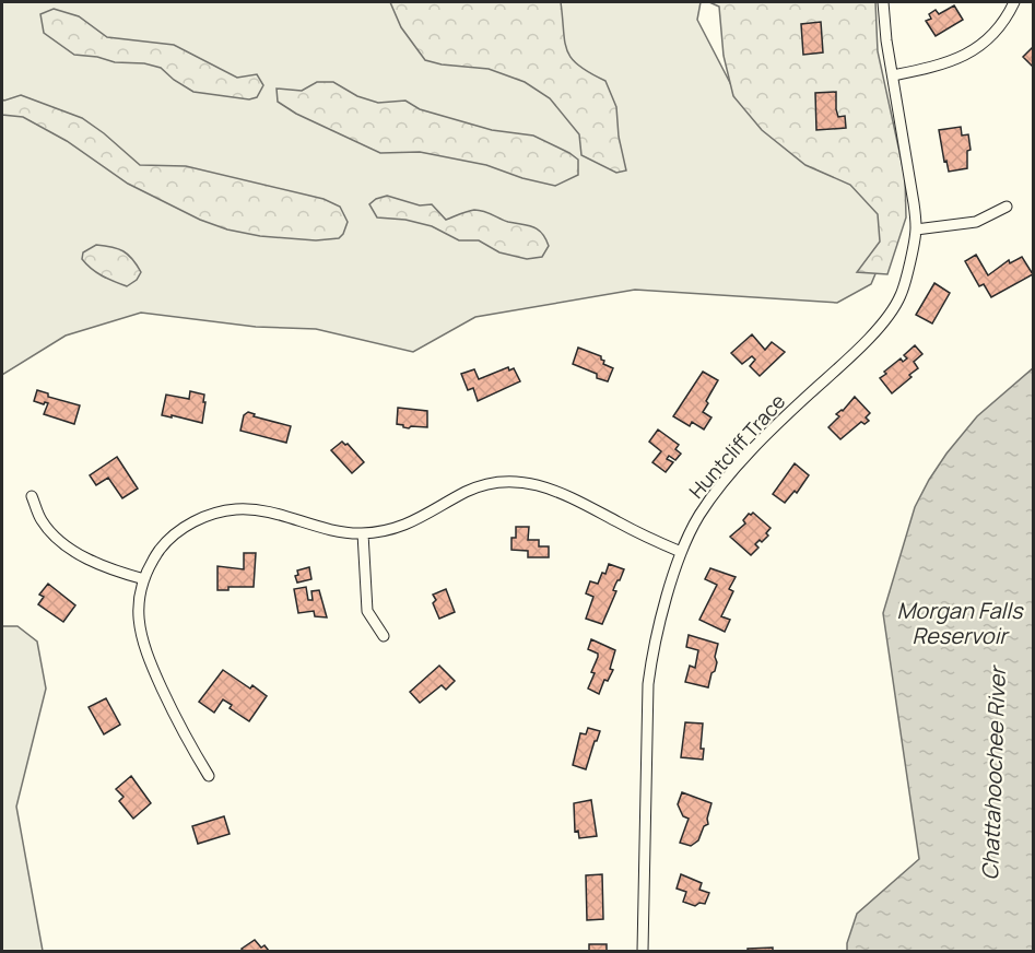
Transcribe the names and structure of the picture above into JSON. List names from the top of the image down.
{
  "streets": {
    "street": ["Huntcliff Trace"]
  },
  "water": ["Morgan Falls Reservoir", "Chattahoochee River"]
}
